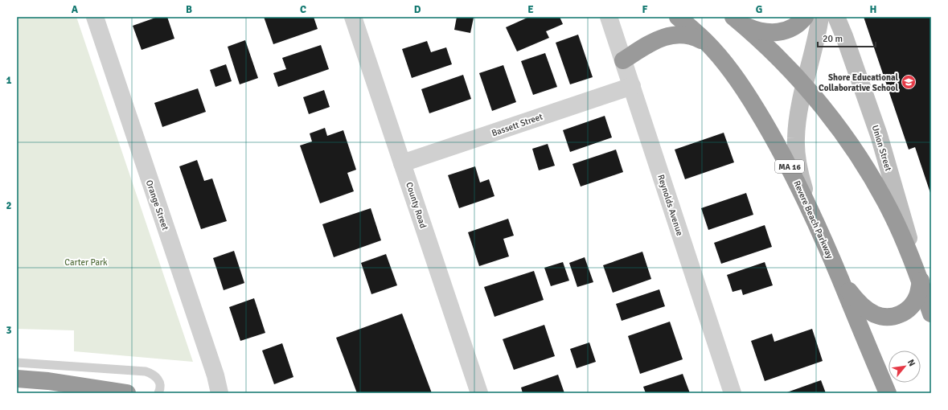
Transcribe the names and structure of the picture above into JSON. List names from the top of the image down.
{
  "streets": {
    "highway": ["MA 16", "Revere Beach Parkway"],
    "street": [
      "Bassett Street",
      "Union Street",
      "Orange Street",
      "County Road",
      "Reynolds Avenue"
    ]
  },
  "crossings": [
    ["Bassett Street", "County Road"],
    ["Bassett Street", "Reynolds Avenue"]
  ],
  "parks": ["Carter Park"],
  "places": {
    "school or university": ["Shore Educational Collaborative School"]
  },
  "scale_bar": "20 m",
  "north": "top right",
  "grid": {
    "columns": [
      "A",
      "B",
      "C",
      "D",
      "E",
      "F",
      "G",
      "H"
    ],
    "rows": ["1", "2", "3"]
  }
}
